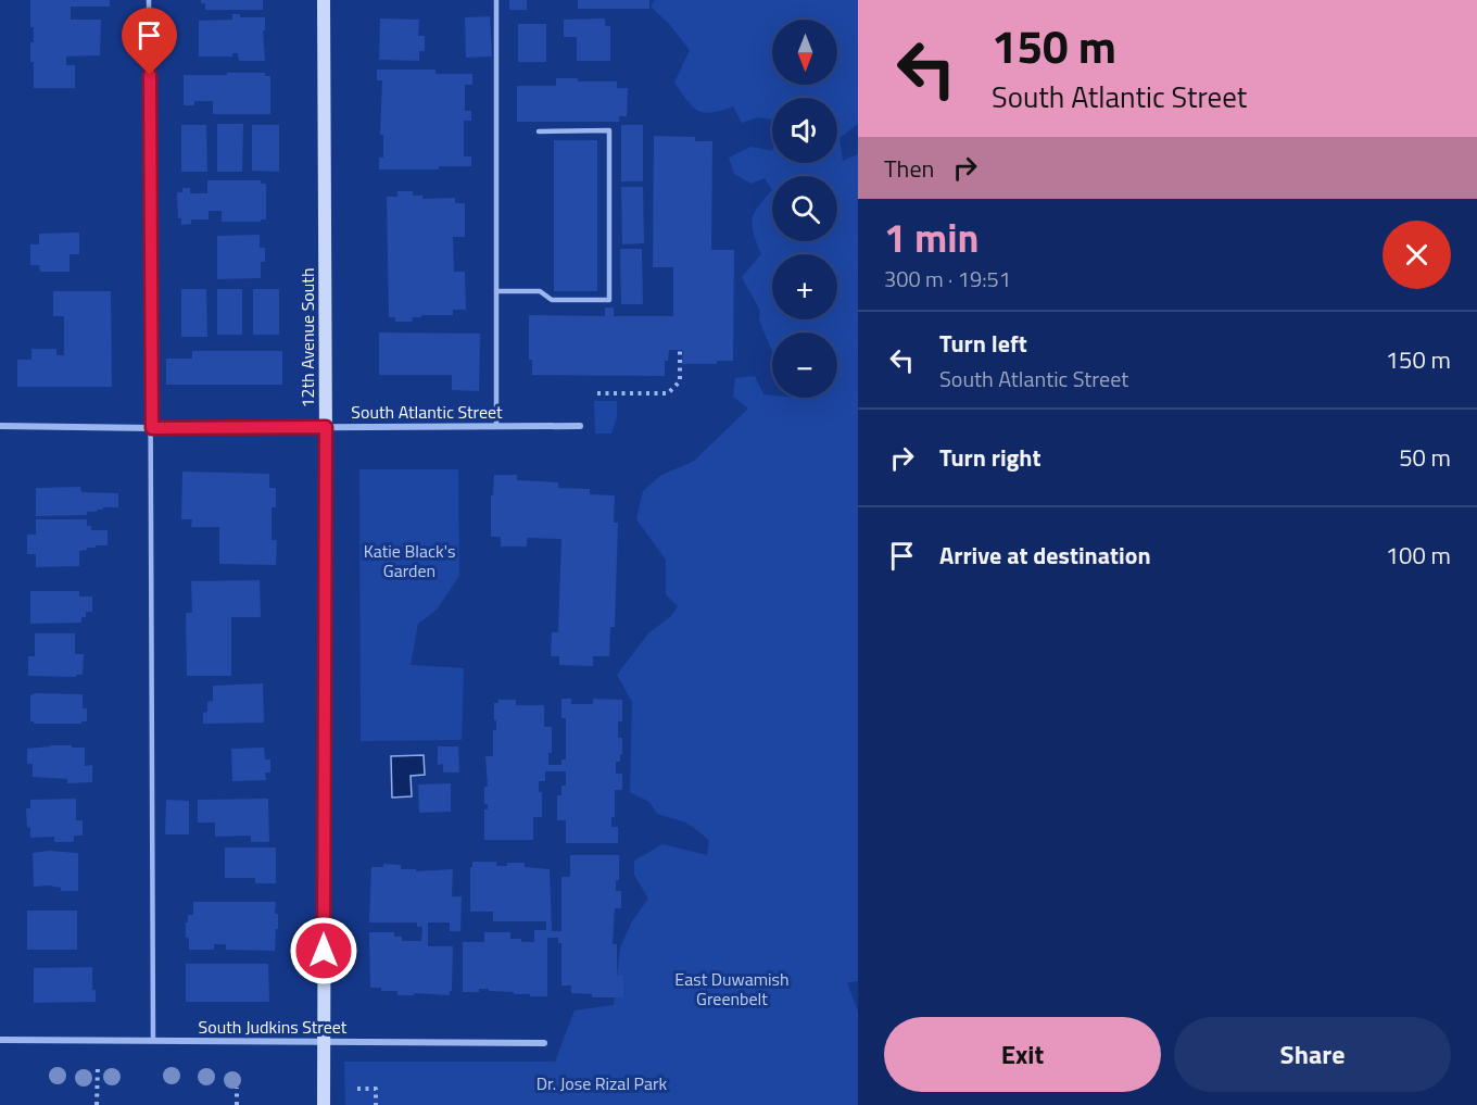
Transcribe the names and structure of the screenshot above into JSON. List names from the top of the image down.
{
  "streets": {
    "street": ["12th Avenue South", "South Atlantic Street", "South Judkins Street"]
  },
  "crossings": [
    ["12th Avenue South", "South Atlantic Street"],
    ["12th Avenue South", "South Judkins Street"]
  ],
  "parks": ["Katie Black's Garden", "East Duwamish Greenbelt", "Dr. Jose Rizal Park"],
  "north": "bottom",
  "page": {
    "turn": ["150 m", "South Atlantic Street"],
    "map_buttons": ["+", "−"],
    "then": "Then",
    "heading": ["1 min", "300 m · 19:51"],
    "list": [
      {
        "name": "Turn left",
        "note": "South Atlantic Street",
        "value": "150 m"
      },
      {
        "name": "Turn right",
        "value": "50 m"
      },
      {
        "name": "Arrive at destination",
        "value": "100 m"
      }
    ],
    "buttons": ["Exit", "Share"]
  }
}
